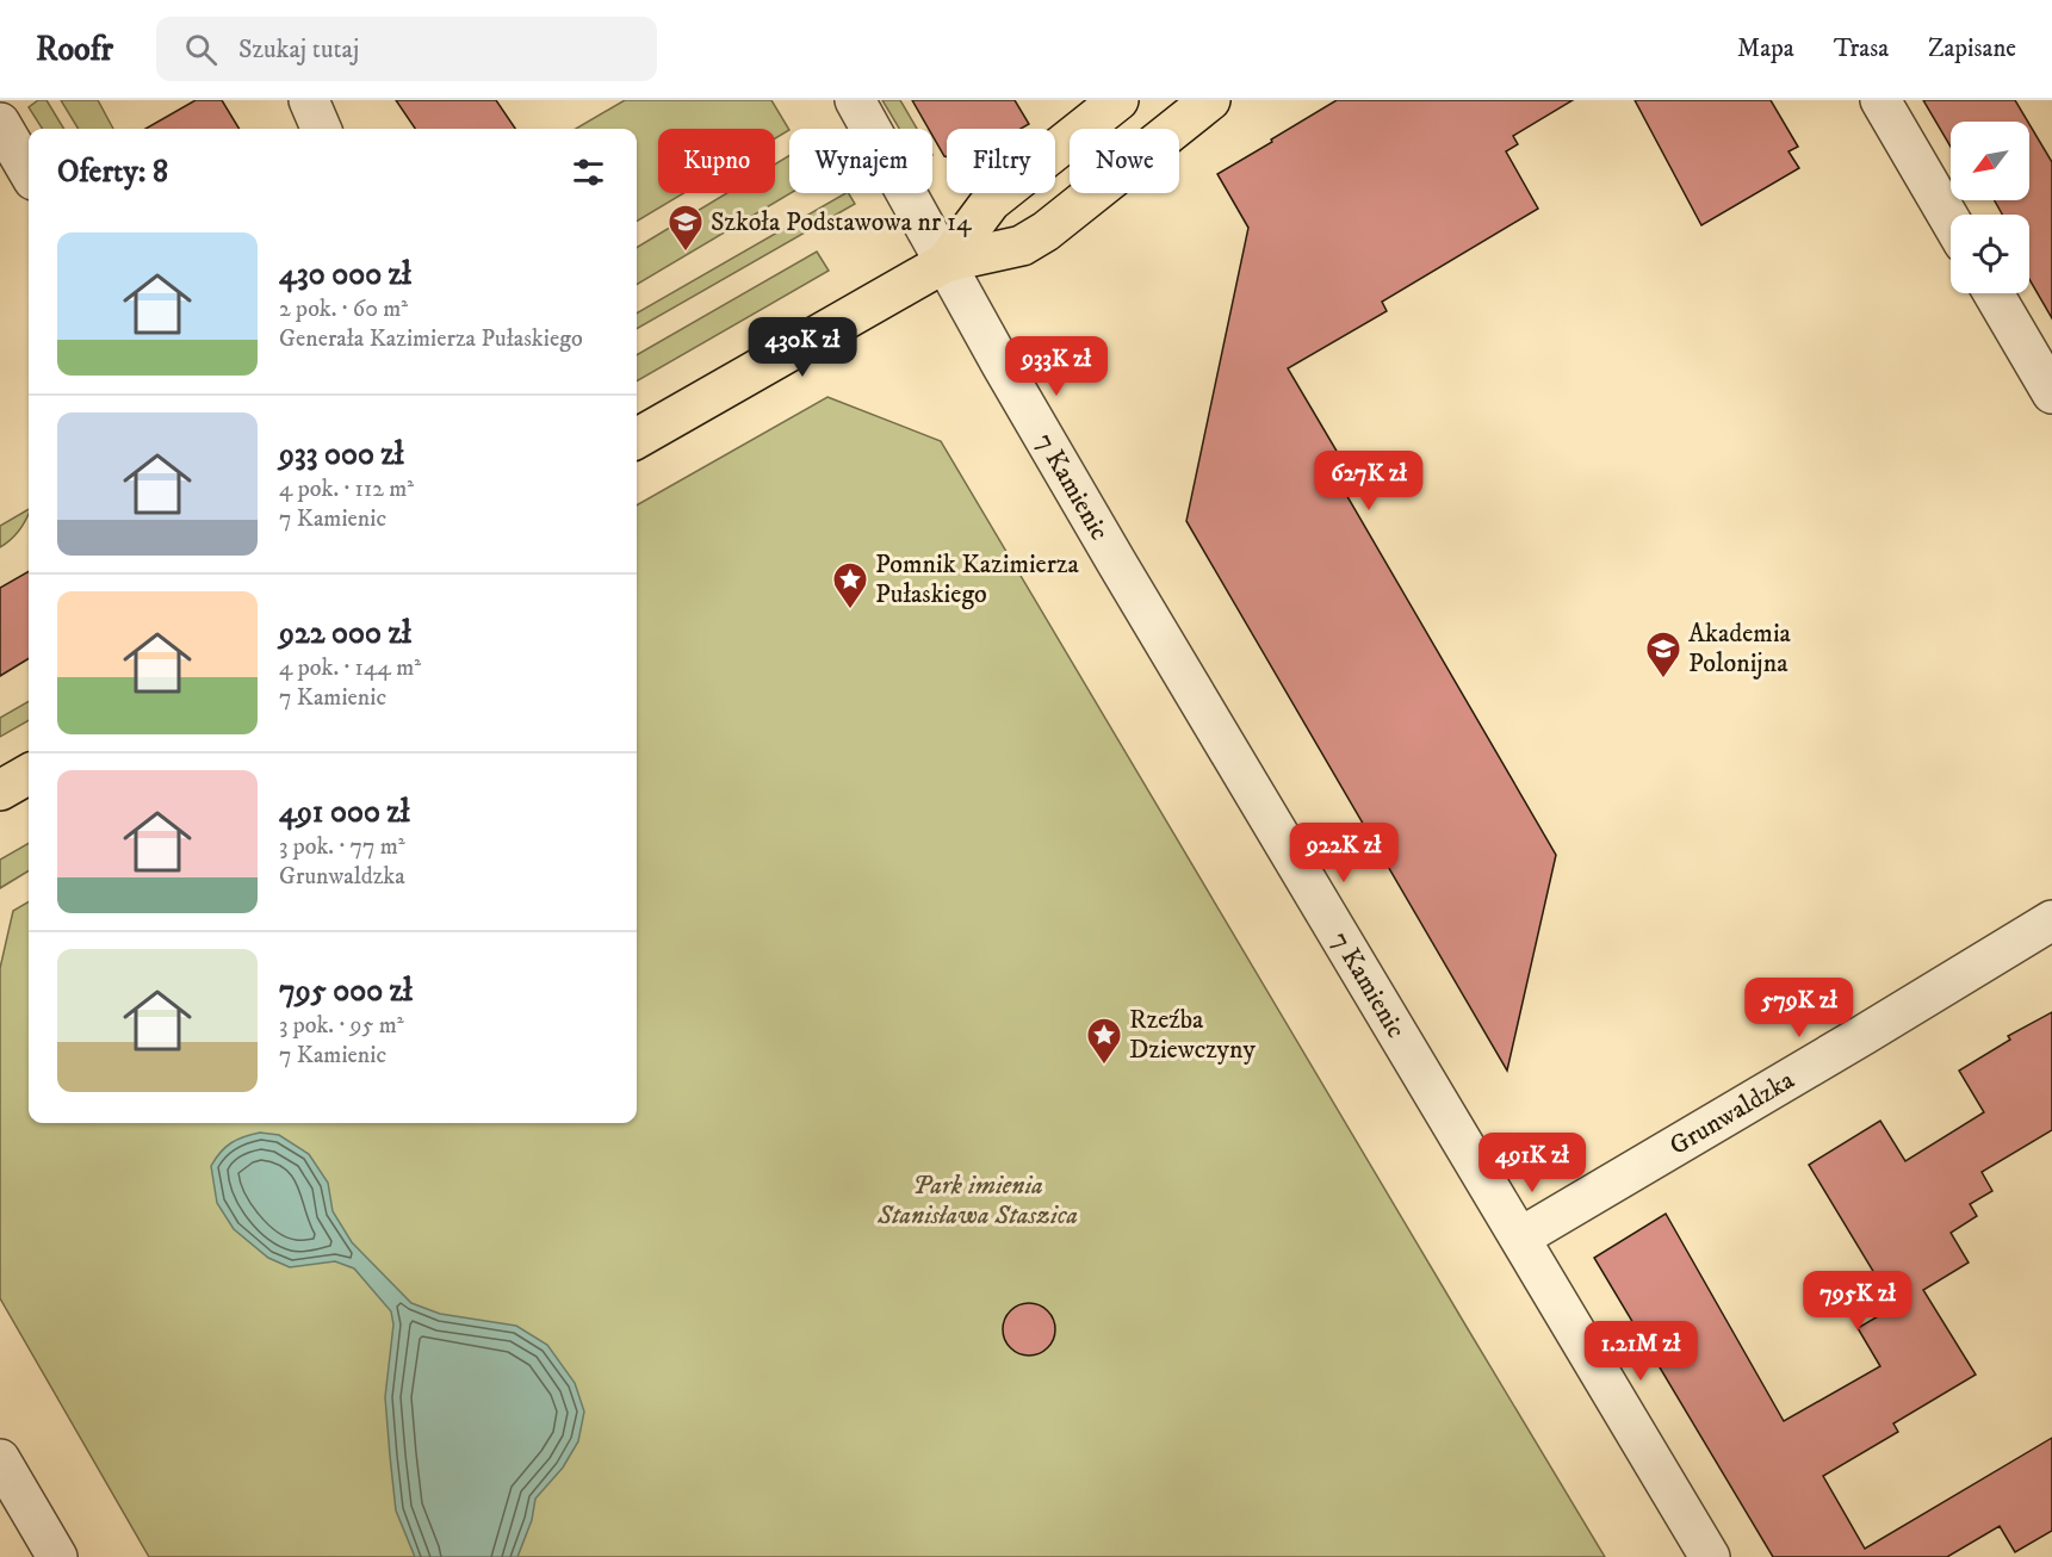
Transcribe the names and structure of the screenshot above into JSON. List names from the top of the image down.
{
  "streets": {
    "street": ["7 Kamienic", "Grunwaldzka"]
  },
  "crossings": [
    ["7 Kamienic", "Grunwaldzka"]
  ],
  "parks": ["Park imienia Stanisława Staszica"],
  "places": {
    "school or university": ["Szkoła Podstawowa nr 14", "Akademia Polonijna"],
    "place": ["Pomnik Kazimierza Pułaskiego", "Rzeźba Dziewczyny"]
  },
  "north": "bottom left",
  "page": {
    "header": "Roofr",
    "search": "Szukaj tutaj",
    "nav": ["Mapa", "Trasa", "Zapisane"],
    "chip": [
      "Kupno",
      "Wynajem",
      "Filtry",
      "Nowe"
    ],
    "heading": "Oferty: 8",
    "list": [
      {
        "name": "430 000 zł",
        "note": "2 pok. · 60 m² · Generała Kazimierza Pułaskiego"
      },
      {
        "name": "933 000 zł",
        "note": "4 pok. · 112 m² · 7 Kamienic"
      },
      {
        "name": "922 000 zł",
        "note": "4 pok. · 144 m² · 7 Kamienic"
      },
      {
        "name": "491 000 zł",
        "note": "3 pok. · 77 m² · Grunwaldzka"
      },
      {
        "name": "795 000 zł",
        "note": "3 pok. · 95 m² · 7 Kamienic"
      }
    ],
    "price": [
      "430K zł",
      "933K zł",
      "627K zł",
      "922K zł",
      "579K zł",
      "491K zł",
      "795K zł",
      "1.21M zł"
    ]
  }
}
